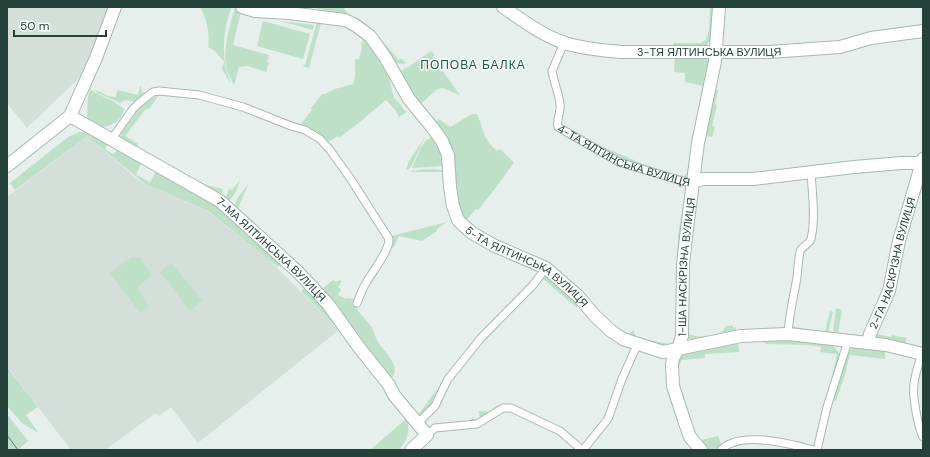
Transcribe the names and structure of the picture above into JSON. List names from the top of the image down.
{
  "streets": {
    "street": [
      "3-ТЯ ЯЛТИНСЬКА ВУЛИЦЯ",
      "4-ТА ЯЛТИНСЬКА ВУЛИЦЯ",
      "7-МА ЯЛТИНСЬКА ВУЛИЦЯ",
      "2-ГА НАСКРІЗНА ВУЛИЦЯ",
      "5-ТА ЯЛТИНСЬКА ВУЛИЦЯ",
      "1-ША НАСКРІЗНА ВУЛИЦЯ"
    ]
  },
  "crossings": [
    ["3-ТЯ ЯЛТИНСЬКА ВУЛИЦЯ", "4-ТА ЯЛТИНСЬКА ВУЛИЦЯ"],
    ["3-ТЯ ЯЛТИНСЬКА ВУЛИЦЯ", "1-ША НАСКРІЗНА ВУЛИЦЯ"],
    ["4-ТА ЯЛТИНСЬКА ВУЛИЦЯ", "2-ГА НАСКРІЗНА ВУЛИЦЯ"],
    ["4-ТА ЯЛТИНСЬКА ВУЛИЦЯ", "1-ША НАСКРІЗНА ВУЛИЦЯ"],
    ["2-ГА НАСКРІЗНА ВУЛИЦЯ", "5-ТА ЯЛТИНСЬКА ВУЛИЦЯ"],
    ["5-ТА ЯЛТИНСЬКА ВУЛИЦЯ", "1-ША НАСКРІЗНА ВУЛИЦЯ"]
  ],
  "districts": ["ПОПОВА БАЛКА"],
  "scale_bar": "50 m"
}
